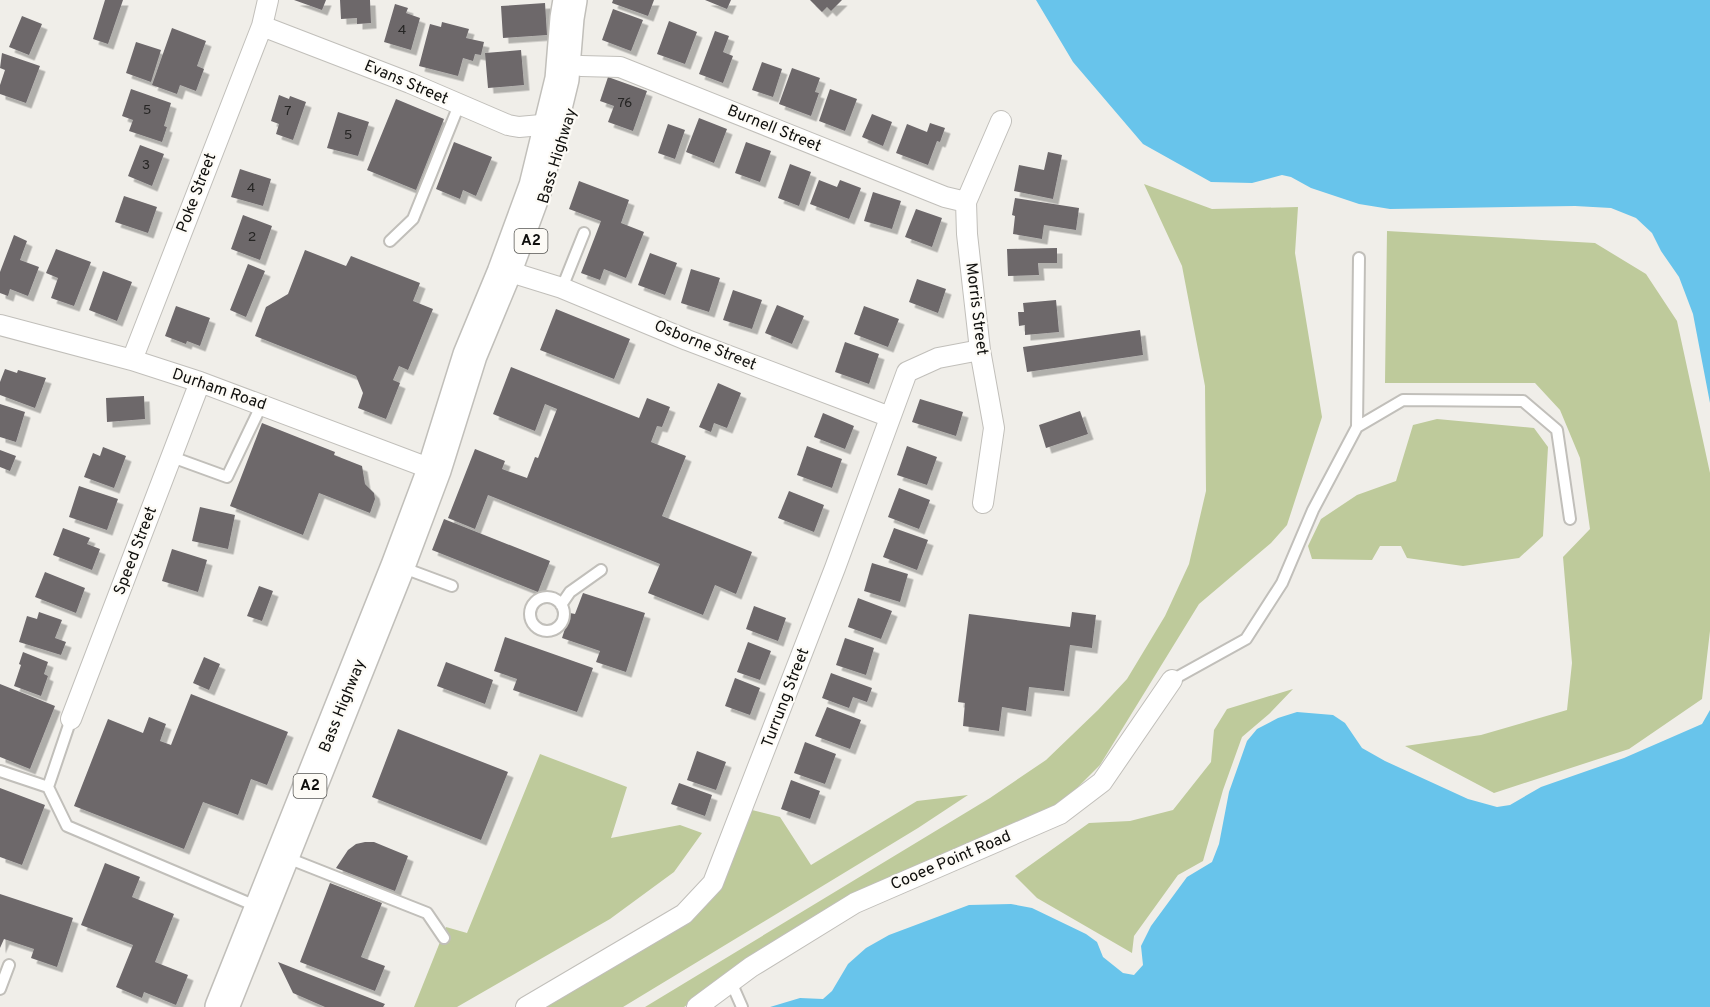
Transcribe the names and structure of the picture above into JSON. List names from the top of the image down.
{
  "streets": {
    "highway": ["Bass Highway", "A2"],
    "street": [
      "Evans Street",
      "Burnell Street",
      "Poke Street",
      "Morris Street",
      "Osborne Street",
      "Durham Road",
      "Speed Street",
      "Turrung Street",
      "Cooee Point Road"
    ]
  },
  "crossings": [
    ["Evans Street", "Bass Highway"],
    ["Evans Street", "Poke Street"],
    ["Burnell Street", "Bass Highway"],
    ["Burnell Street", "Morris Street"],
    ["Bass Highway", "Osborne Street"],
    ["Bass Highway", "Durham Road"],
    ["Poke Street", "Durham Road"],
    ["Morris Street", "Turrung Street"],
    ["Osborne Street", "Turrung Street"],
    ["Durham Road", "Speed Street"]
  ],
  "house_numbers": [
    "4",
    "76",
    "5",
    "7",
    "5",
    "3",
    "4",
    "2"
  ]
}
